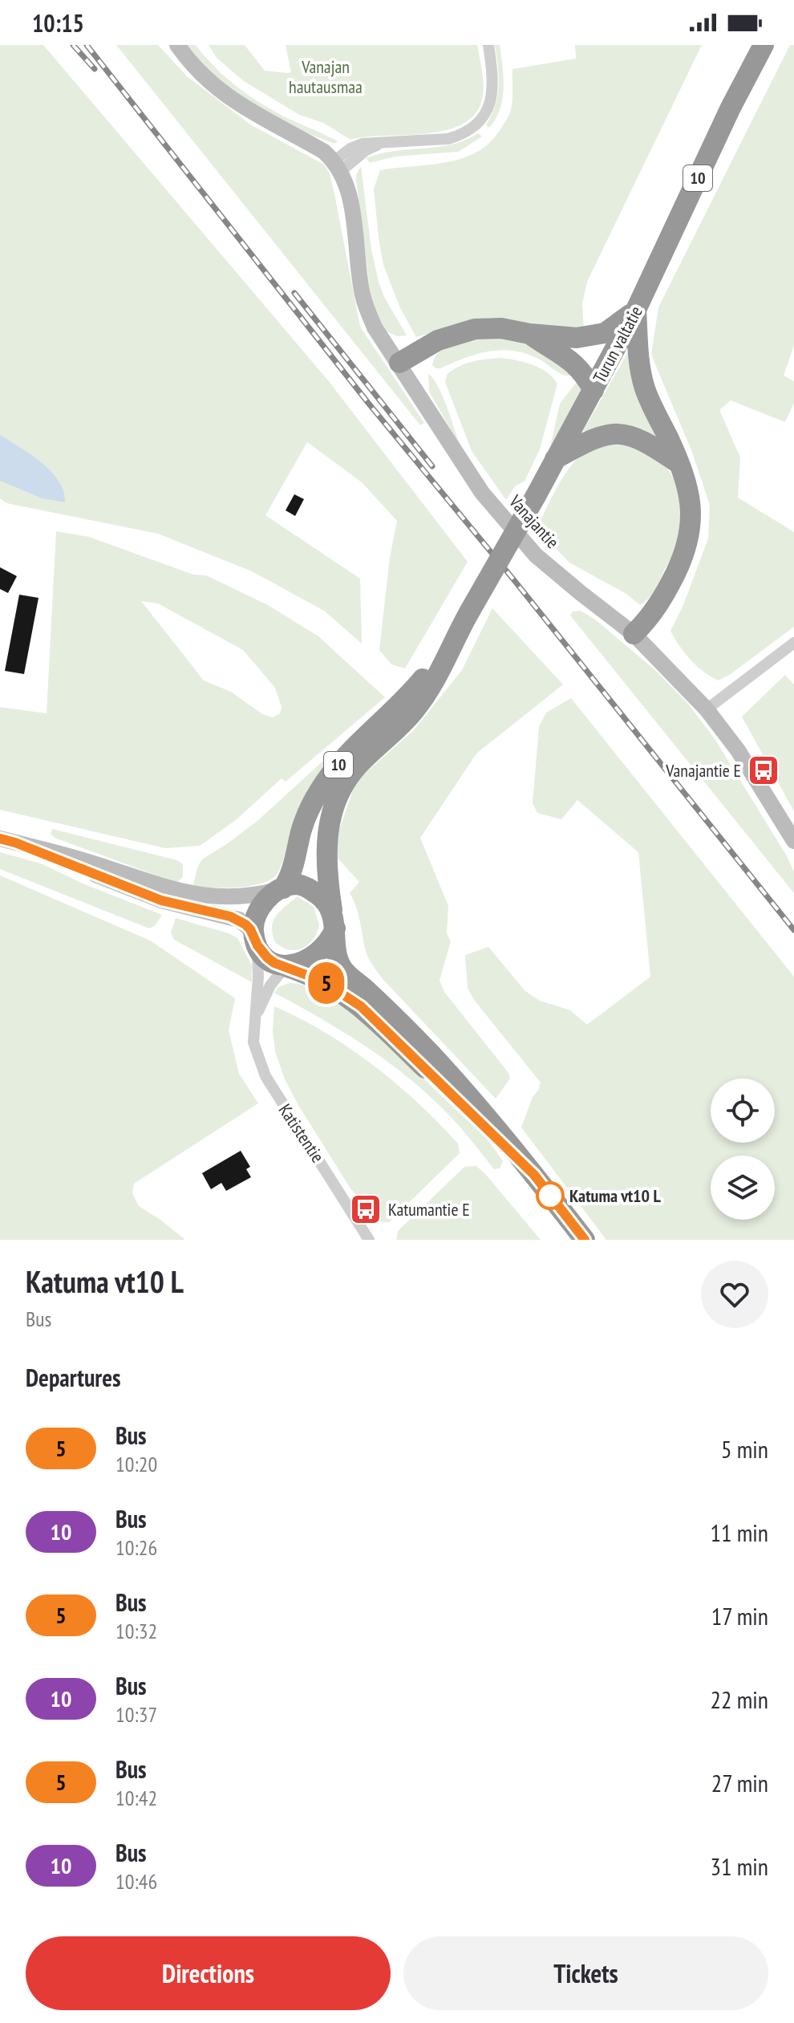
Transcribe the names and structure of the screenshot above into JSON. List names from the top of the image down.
{
  "streets": {
    "highway": ["10", "Turun valtatie"],
    "street": ["Vanajantie", "Katistentie"]
  },
  "crossings": [
    ["10", "Turun valtatie"],
    ["10", "Katistentie"],
    ["Turun valtatie", "Katistentie"]
  ],
  "parks": ["Vanajan hautausmaa"],
  "places": {
    "bus stop": ["Vanajantie E", "Katumantie E"],
    "other": ["Katuma vt10 L"]
  },
  "lines": ["bus line 5"],
  "page": {
    "status": "10:15",
    "on_map": "5",
    "heading": [
      ["Katuma vt10 L", "Bus"],
      "Departures"
    ],
    "list": [
      {
        "mark": "5",
        "name": "Bus",
        "note": "10:20",
        "value": "5 min"
      },
      {
        "mark": "10",
        "name": "Bus",
        "note": "10:26",
        "value": "11 min"
      },
      {
        "mark": "5",
        "name": "Bus",
        "note": "10:32",
        "value": "17 min"
      },
      {
        "mark": "10",
        "name": "Bus",
        "note": "10:37",
        "value": "22 min"
      },
      {
        "mark": "5",
        "name": "Bus",
        "note": "10:42",
        "value": "27 min"
      },
      {
        "mark": "10",
        "name": "Bus",
        "note": "10:46",
        "value": "31 min"
      }
    ],
    "buttons": ["Directions", "Tickets"]
  }
}
